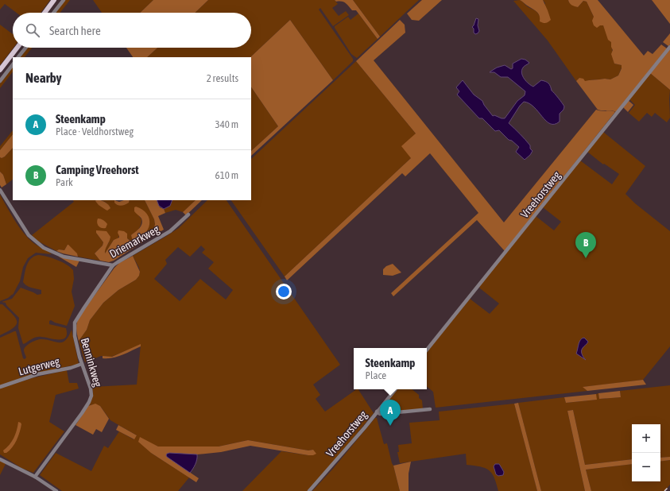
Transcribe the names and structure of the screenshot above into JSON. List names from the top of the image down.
{
  "streets": {
    "street": [
      "Vreehorstweg",
      "Driemarkweg",
      "Benninkweg",
      "Lutgerweg"
    ]
  },
  "crossings": [
    ["Driemarkweg", "Benninkweg"],
    ["Benninkweg", "Lutgerweg"]
  ],
  "page": {
    "search": "Search here",
    "heading": ["Nearby", "2 results"],
    "list": [
      {
        "mark": "A",
        "name": "Steenkamp",
        "note": "Place · Veldhorstweg",
        "value": "340 m"
      },
      {
        "mark": "B",
        "name": "Camping Vreehorst",
        "note": "Park",
        "value": "610 m"
      }
    ],
    "pins": ["B", "A"],
    "popup": ["Steenkamp", "Place"],
    "map_buttons": ["+", "−"]
  }
}
